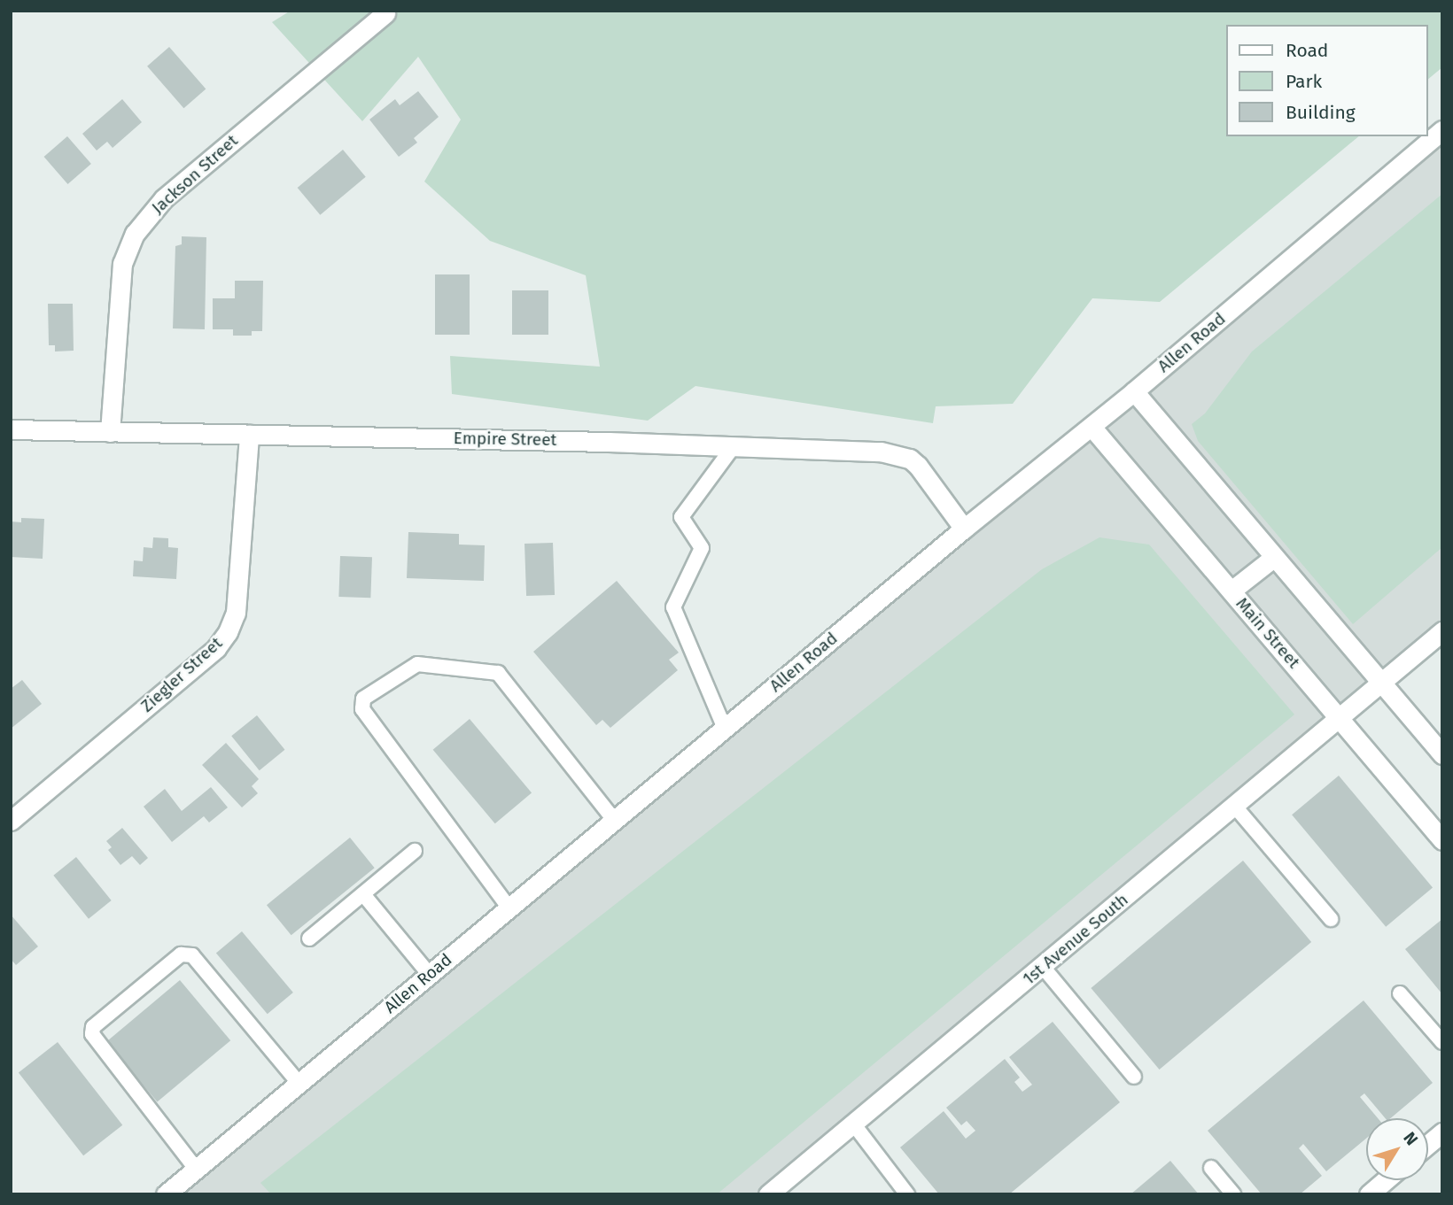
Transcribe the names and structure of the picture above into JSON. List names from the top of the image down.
{
  "streets": {
    "street": [
      "Jackson Street",
      "Allen Road",
      "Empire Street",
      "Main Street",
      "Ziegler Street",
      "1st Avenue South"
    ]
  },
  "crossings": [
    ["Jackson Street", "Empire Street"],
    ["Allen Road", "Empire Street"],
    ["Allen Road", "Main Street"],
    ["Empire Street", "Ziegler Street"],
    ["Main Street", "1st Avenue South"]
  ],
  "legend": ["Road", "Park", "Building"],
  "north": "top right"
}
